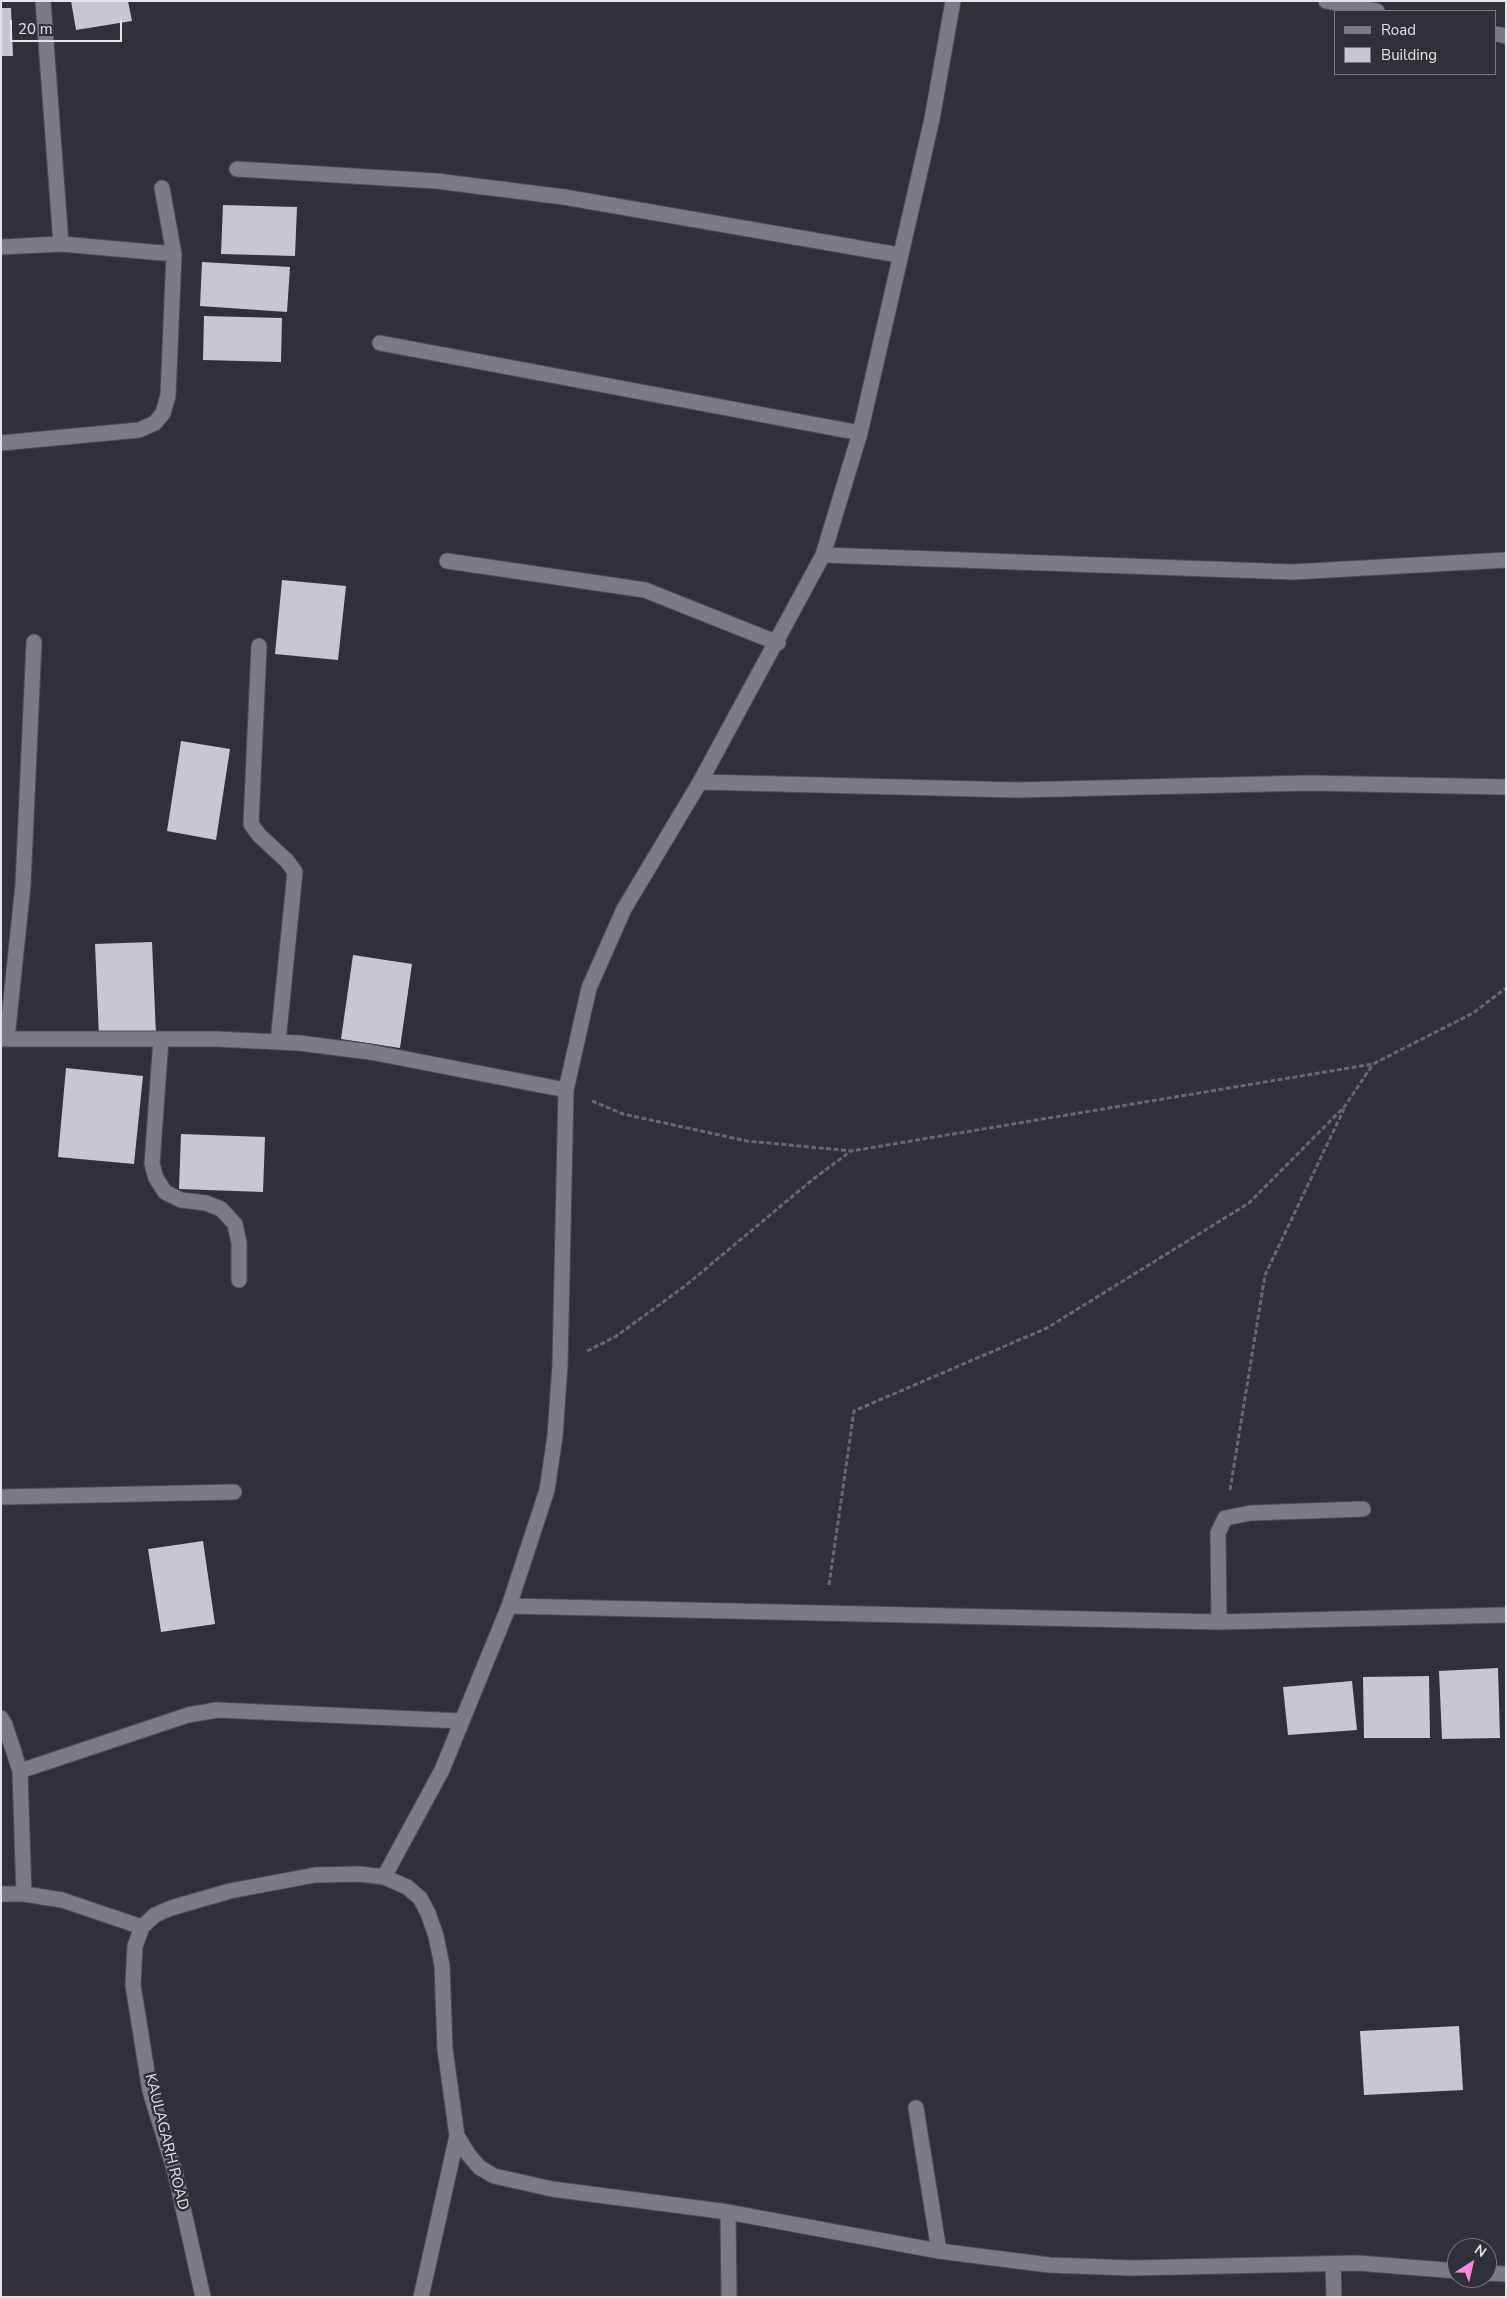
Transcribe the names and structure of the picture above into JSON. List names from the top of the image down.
{
  "streets": {
    "street": ["KAULAGARH ROAD"]
  },
  "legend": ["Road", "Building"],
  "scale_bar": "20 m",
  "north": "top right"
}
